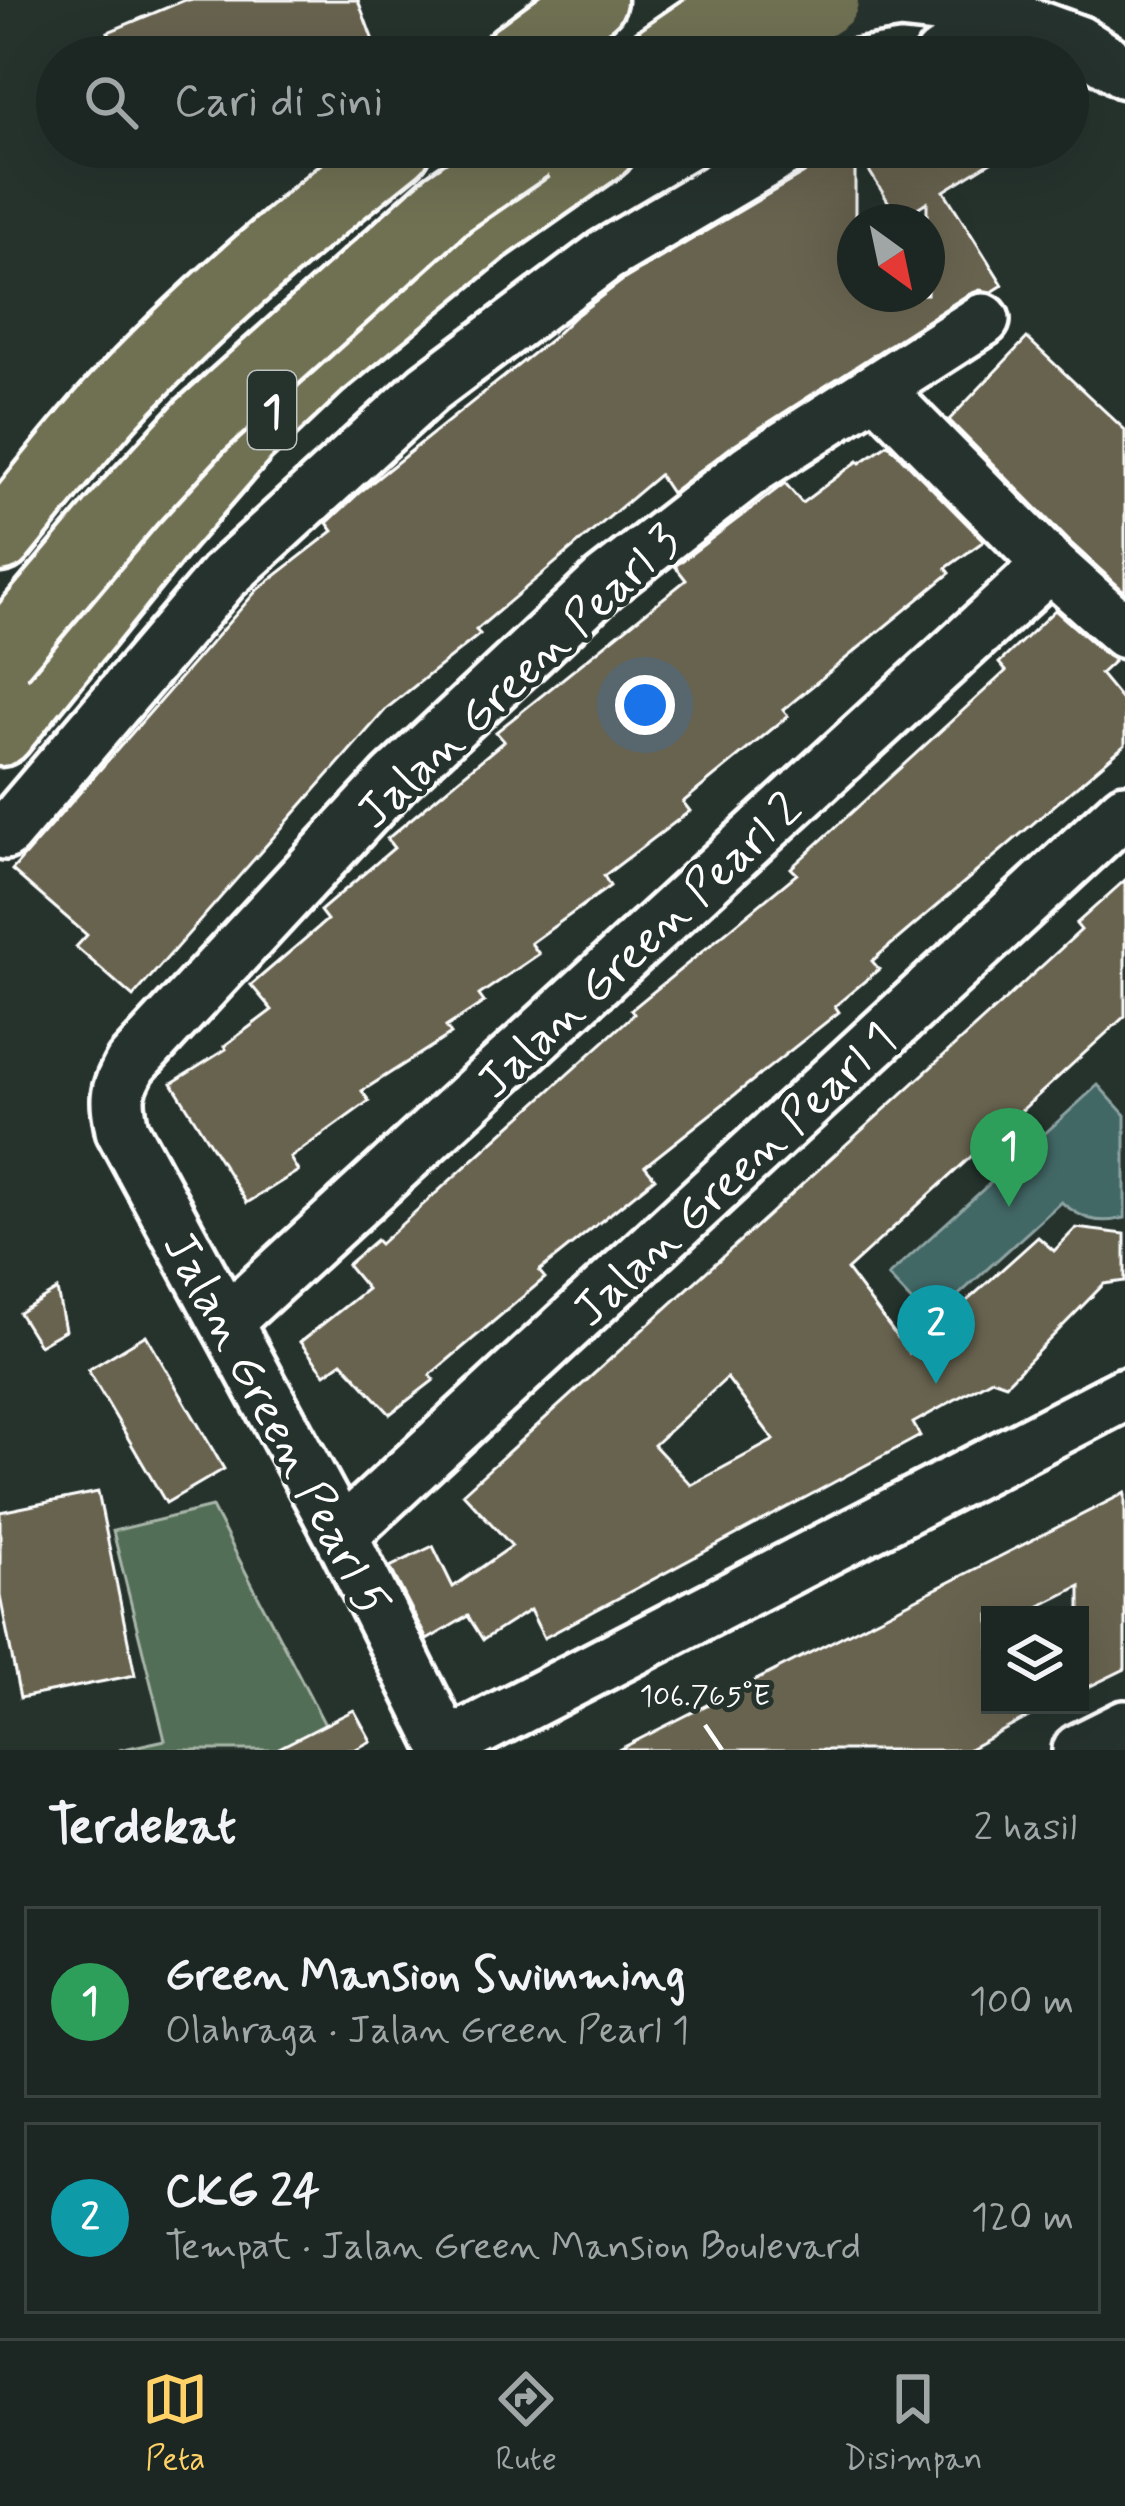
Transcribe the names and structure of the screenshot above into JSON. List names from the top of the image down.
{
  "streets": {
    "highway": ["1"],
    "street": [
      "Jalan Green Pearl 3",
      "Jalan Green Pearl 2",
      "Jalan Green Pearl 1",
      "Jalan Green Pearl 5"
    ]
  },
  "crossings": [
    ["Jalan Green Pearl 3", "Jalan Green Pearl 5"],
    ["Jalan Green Pearl 2", "Jalan Green Pearl 5"],
    ["Jalan Green Pearl 1", "Jalan Green Pearl 5"]
  ],
  "north": "bottom right",
  "page": {
    "search": "Cari di sini",
    "pins": ["1", "2"],
    "heading": ["Terdekat", "2 hasil"],
    "list": [
      {
        "mark": "1",
        "name": "Green Mansion Swimming",
        "note": "Olahraga · Jalan Green Pearl 1",
        "value": "100 m"
      },
      {
        "mark": "2",
        "name": "CKG 24",
        "note": "Tempat · Jalan Green Mansion Boulevard",
        "value": "120 m"
      }
    ],
    "nav": ["Peta", "Rute", "Disimpan"]
  },
  "coordinates": ["106.765°E"]
}
